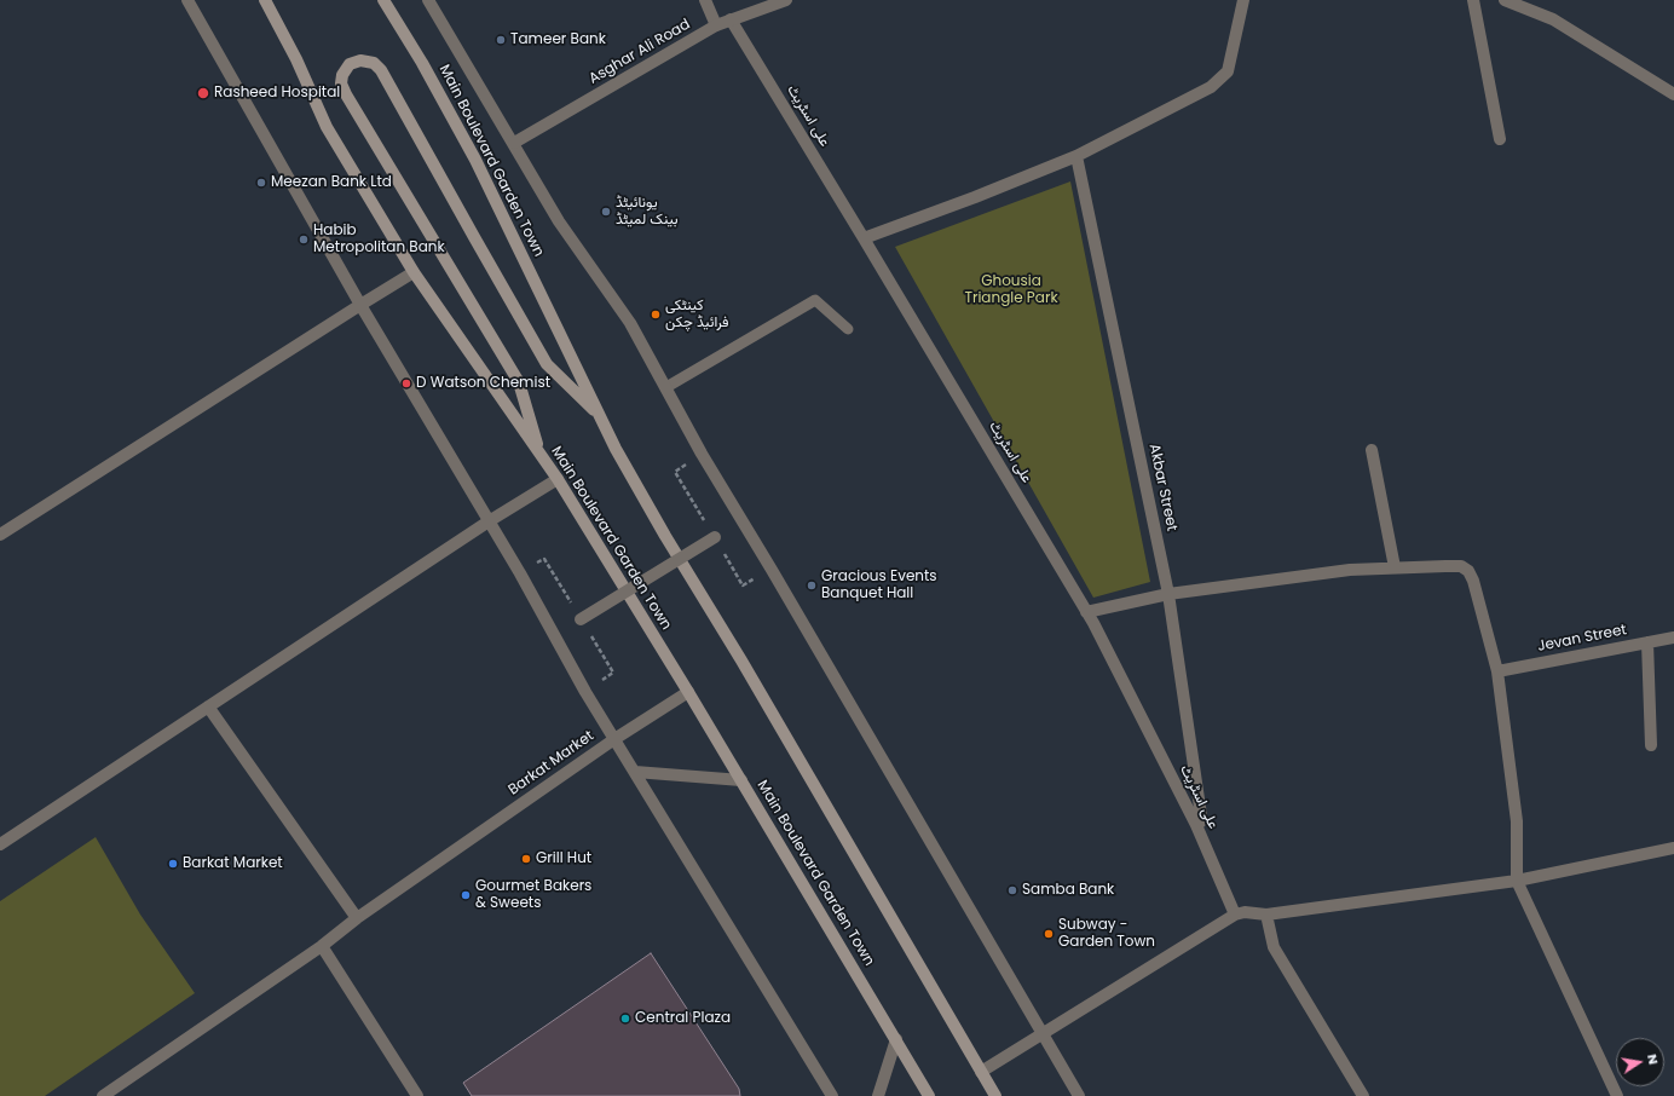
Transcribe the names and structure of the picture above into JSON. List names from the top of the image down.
{
  "streets": {
    "main road": ["Main Boulevard Garden Town"],
    "street": [
      "Asghar Ali Road",
      "علی اسٹریٹ",
      "Akbar Street",
      "Jevan Street",
      "Barkat Market"
    ]
  },
  "crossings": [
    ["Asghar Ali Road", "علی اسٹریٹ"],
    ["علی اسٹریٹ", "Akbar Street"],
    ["Main Boulevard Garden Town", "Barkat Market"]
  ],
  "parks": ["Ghousia Triangle Park"],
  "places": [
    "Tameer Bank",
    "Rasheed Hospital",
    "Meezan Bank Ltd",
    "یونائیٹڈ بینک لمیٹڈ",
    "Habib Metropolitan Bank",
    "کینٹکی فرائیڈ چکن",
    "D Watson Chemist",
    "Gracious Events Banquet Hall",
    "Grill Hut",
    "Barkat Market",
    "Samba Bank",
    "Gourmet Bakers & Sweets",
    "Subway - Garden Town",
    "Central Plaza"
  ],
  "north": "right"
}
